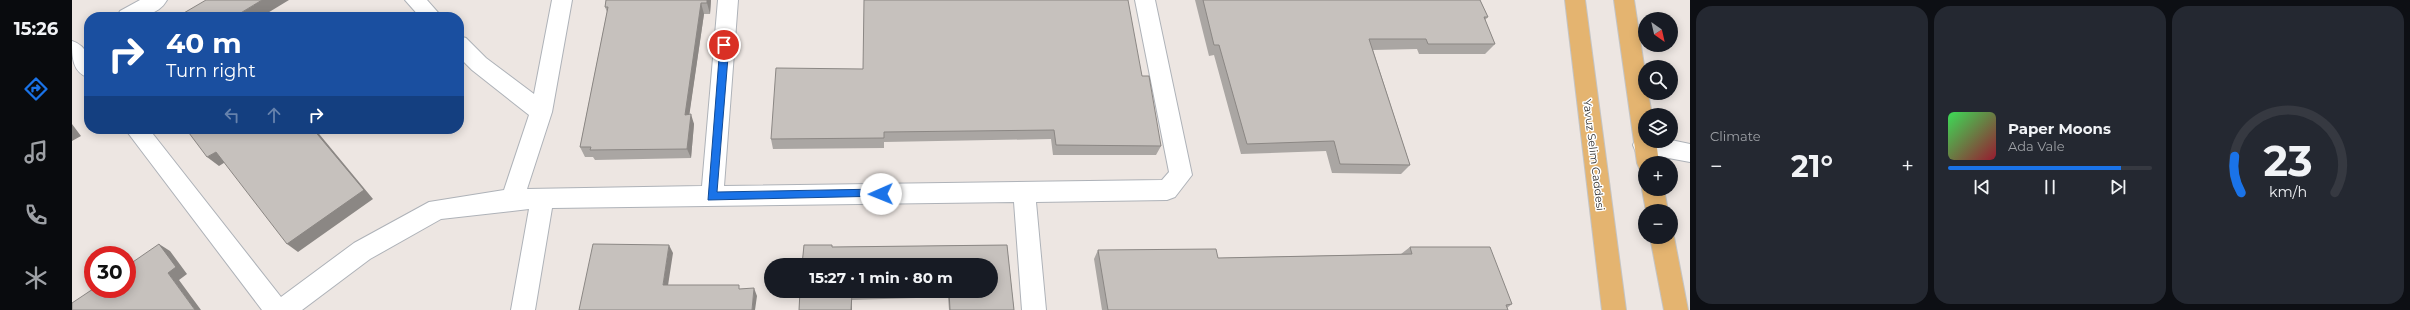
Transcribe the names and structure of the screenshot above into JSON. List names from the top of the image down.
{
  "streets": {
    "main road": ["Yavuz Selim Caddesi"]
  },
  "north": "bottom right",
  "page": {
    "tabs": "15:26",
    "tile": "Climate",
    "map_buttons": ["+", "−"],
    "turn": ["40 m", "Turn right"],
    "song": ["Paper Moons", "Ada Vale"],
    "heat": ["−", "21°", "+"],
    "limit": "30",
    "trip": "15:27 · 1 min · 80 m",
    "gauge": ["23", "km/h"]
  }
}
